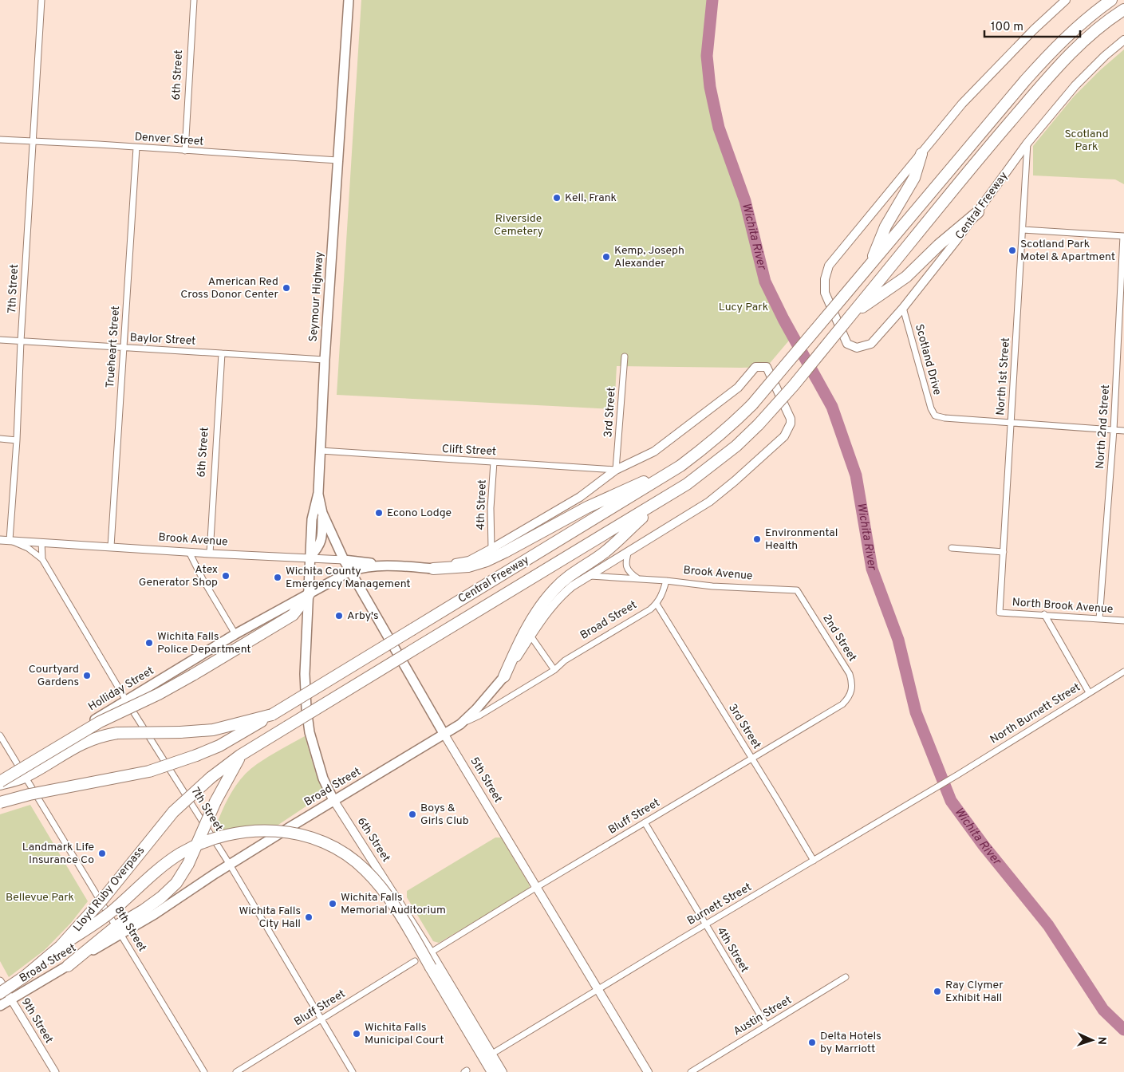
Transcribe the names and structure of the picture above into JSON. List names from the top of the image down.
{
  "streets": {
    "highway": ["Central Freeway", "Lloyd Ruby Overpass"],
    "main road": [
      "6th Street",
      "Seymour Highway",
      "Brook Avenue",
      "Broad Street",
      "Holliday Street",
      "5th Street"
    ],
    "street": [
      "Denver Street",
      "7th Street",
      "Baylor Street",
      "Trueheart Street",
      "Scotland Drive",
      "North 1st Street",
      "3rd Street",
      "North 2nd Street",
      "Clift Street",
      "4th Street",
      "North Brook Avenue",
      "2nd Street",
      "North Burnett Street",
      "Bluff Street",
      "Burnett Street",
      "8th Street",
      "Austin Street",
      "9th Street"
    ]
  },
  "crossings": [
    ["6th Street", "Denver Street"],
    ["6th Street", "Seymour Highway"],
    ["6th Street", "Baylor Street"],
    ["6th Street", "Brook Avenue"],
    ["6th Street", "Broad Street"],
    ["6th Street", "Holliday Street"],
    ["6th Street", "Bluff Street"],
    ["6th Street", "Burnett Street"],
    ["Denver Street", "7th Street"],
    ["Denver Street", "Seymour Highway"],
    ["Denver Street", "Trueheart Street"],
    ["Central Freeway", "Scotland Drive"],
    ["Central Freeway", "North 1st Street"],
    ["Central Freeway", "Lloyd Ruby Overpass"],
    ["7th Street", "Baylor Street"],
    ["7th Street", "Brook Avenue"],
    ["7th Street", "Broad Street"],
    ["7th Street", "Holliday Street"],
    ["7th Street", "Bluff Street"],
    ["Seymour Highway", "Baylor Street"],
    ["Seymour Highway", "Clift Street"],
    ["Seymour Highway", "Brook Avenue"],
    ["Seymour Highway", "Holliday Street"],
    ["Seymour Highway", "5th Street"],
    ["Baylor Street", "Trueheart Street"],
    ["Trueheart Street", "Brook Avenue"],
    ["Scotland Drive", "North 1st Street"],
    ["North 1st Street", "North Brook Avenue"],
    ["3rd Street", "Clift Street"],
    ["3rd Street", "Broad Street"],
    ["3rd Street", "Bluff Street"],
    ["3rd Street", "Burnett Street"],
    ["North 2nd Street", "North Brook Avenue"],
    ["Clift Street", "4th Street"],
    ["4th Street", "Bluff Street"],
    ["4th Street", "Burnett Street"],
    ["4th Street", "Austin Street"],
    ["Brook Avenue", "2nd Street"],
    ["Brook Avenue", "Holliday Street"],
    ["Brook Avenue", "5th Street"],
    ["Broad Street", "5th Street"],
    ["Broad Street", "8th Street"],
    ["Broad Street", "9th Street"],
    ["2nd Street", "Bluff Street"],
    ["Holliday Street", "5th Street"],
    ["Holliday Street", "8th Street"],
    ["North Burnett Street", "Burnett Street"],
    ["5th Street", "Bluff Street"],
    ["5th Street", "Burnett Street"]
  ],
  "water": ["Wichita River"],
  "parks": [
    "Scotland Park",
    "Riverside Cemetery",
    "Lucy Park",
    "Bellevue Park"
  ],
  "places": [
    "Kell, Frank",
    "Scotland Park Motel & Apartment",
    "Kemp, Joseph Alexander",
    "American Red Cross Donor Center",
    "Econo Lodge",
    "Environmental Health",
    "Atex Generator Shop",
    "Wichita County Emergency Management",
    "Arby's",
    "Wichita Falls Police Department",
    "Courtyard Gardens",
    "Boys & Girls Club",
    "Landmark Life Insurance Co",
    "Wichita Falls Memorial Auditorium",
    "Wichita Falls City Hall",
    "Ray Clymer Exhibit Hall",
    "Wichita Falls Municipal Court",
    "Delta Hotels by Marriott"
  ],
  "scale_bar": "100 m",
  "north": "right"
}
